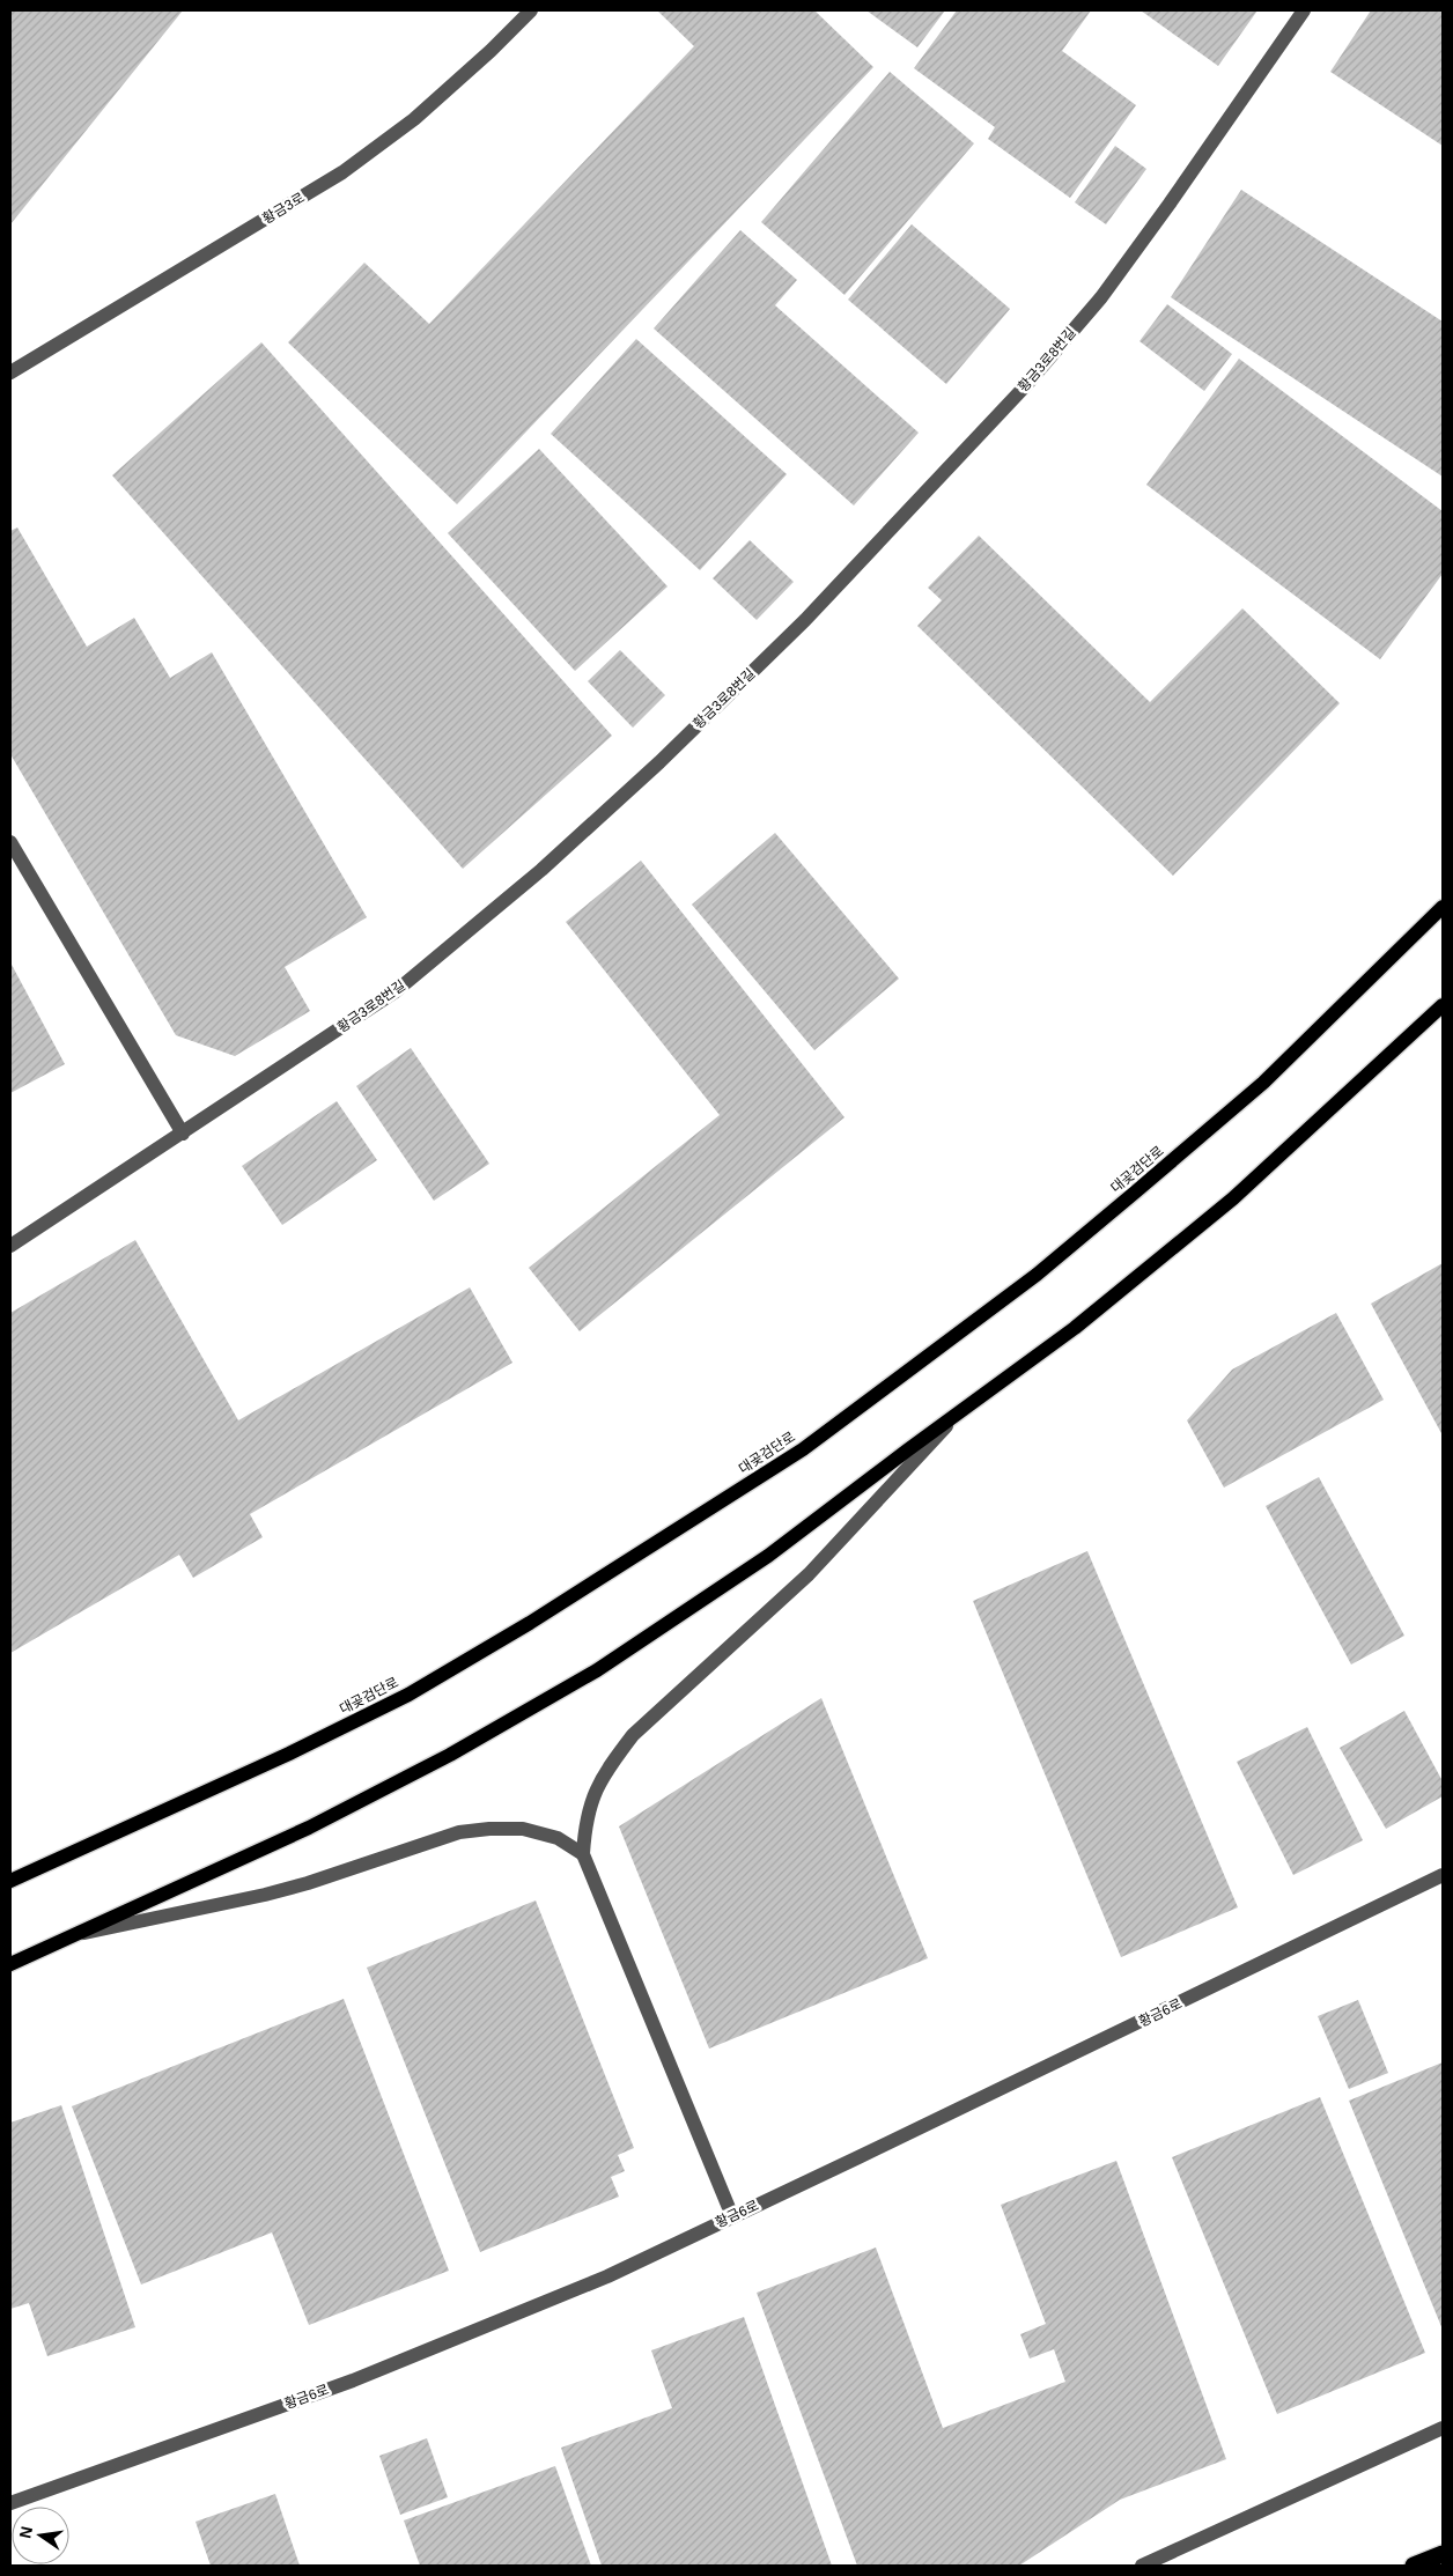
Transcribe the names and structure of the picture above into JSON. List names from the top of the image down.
{
  "streets": {
    "main road": ["대곶검단로"],
    "street": ["황금3로", "황금3로8번길", "황금6로"]
  },
  "north": "left"
}
